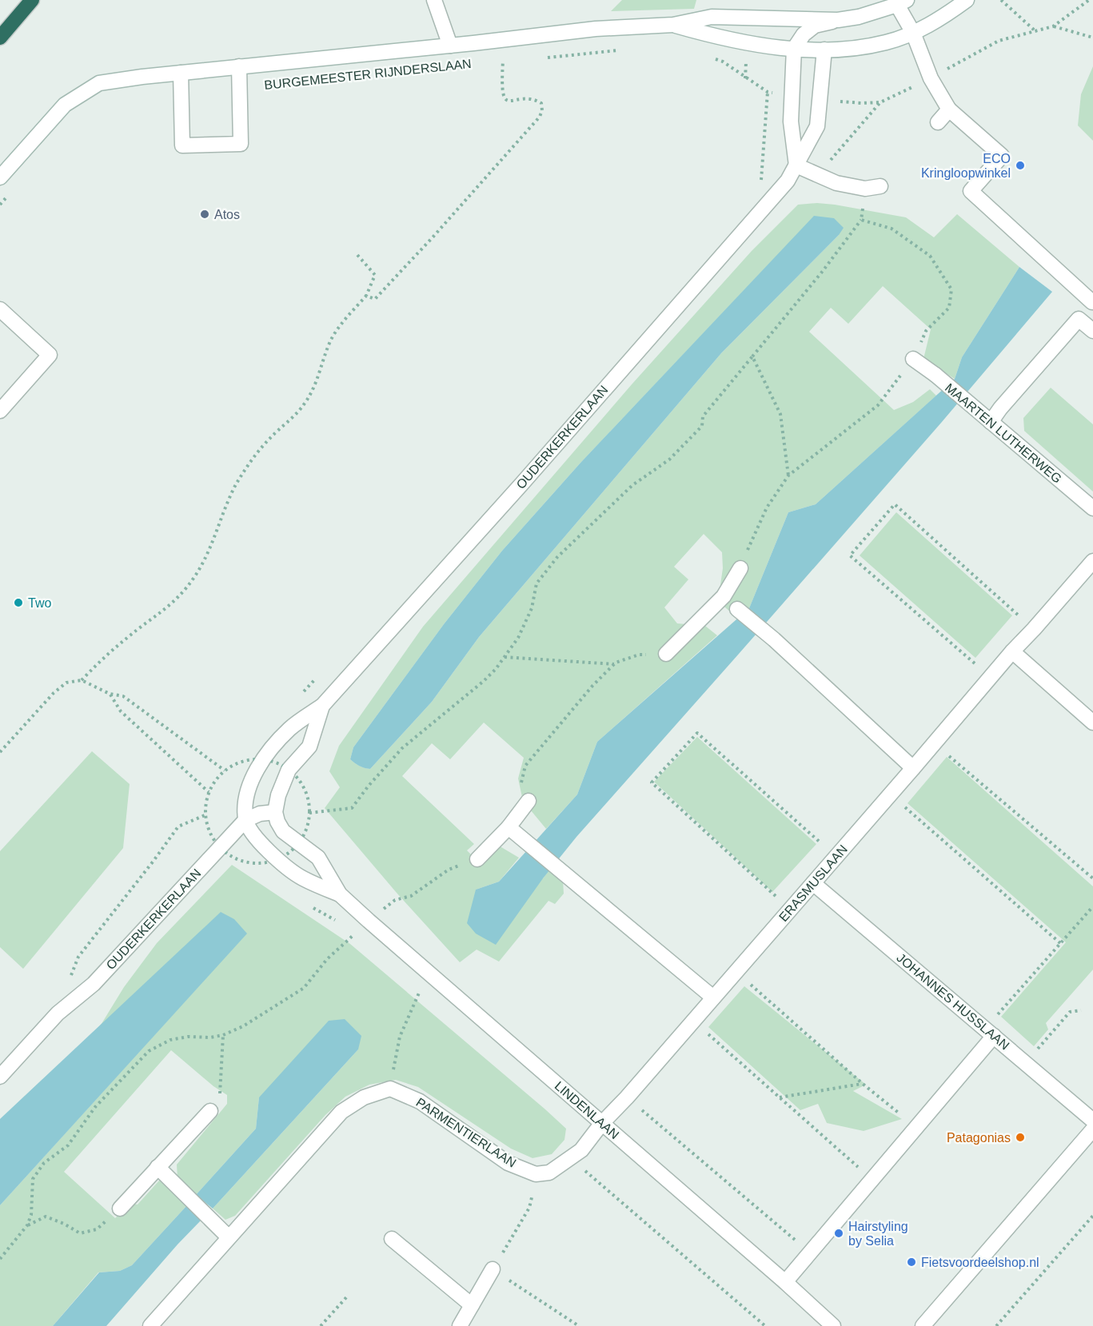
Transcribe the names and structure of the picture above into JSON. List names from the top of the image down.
{
  "streets": {
    "street": [
      "BURGEMEESTER RIJNDERSLAAN",
      "MAARTEN LUTHERWEG",
      "OUDERKERKERLAAN",
      "ERASMUSLAAN",
      "JOHANNES HUSSLAAN",
      "LINDENLAAN",
      "PARMENTIERLAAN"
    ]
  },
  "crossings": [
    ["BURGEMEESTER RIJNDERSLAAN", "OUDERKERKERLAAN"],
    ["OUDERKERKERLAAN", "LINDENLAAN"],
    ["ERASMUSLAAN", "JOHANNES HUSSLAAN"],
    ["ERASMUSLAAN", "LINDENLAAN"]
  ],
  "places": [
    "ECO Kringloopwinkel",
    "Atos",
    "Two",
    "Patagonias",
    "Hairstyling by Selia",
    "Fietsvoordeelshop.nl"
  ]
}
